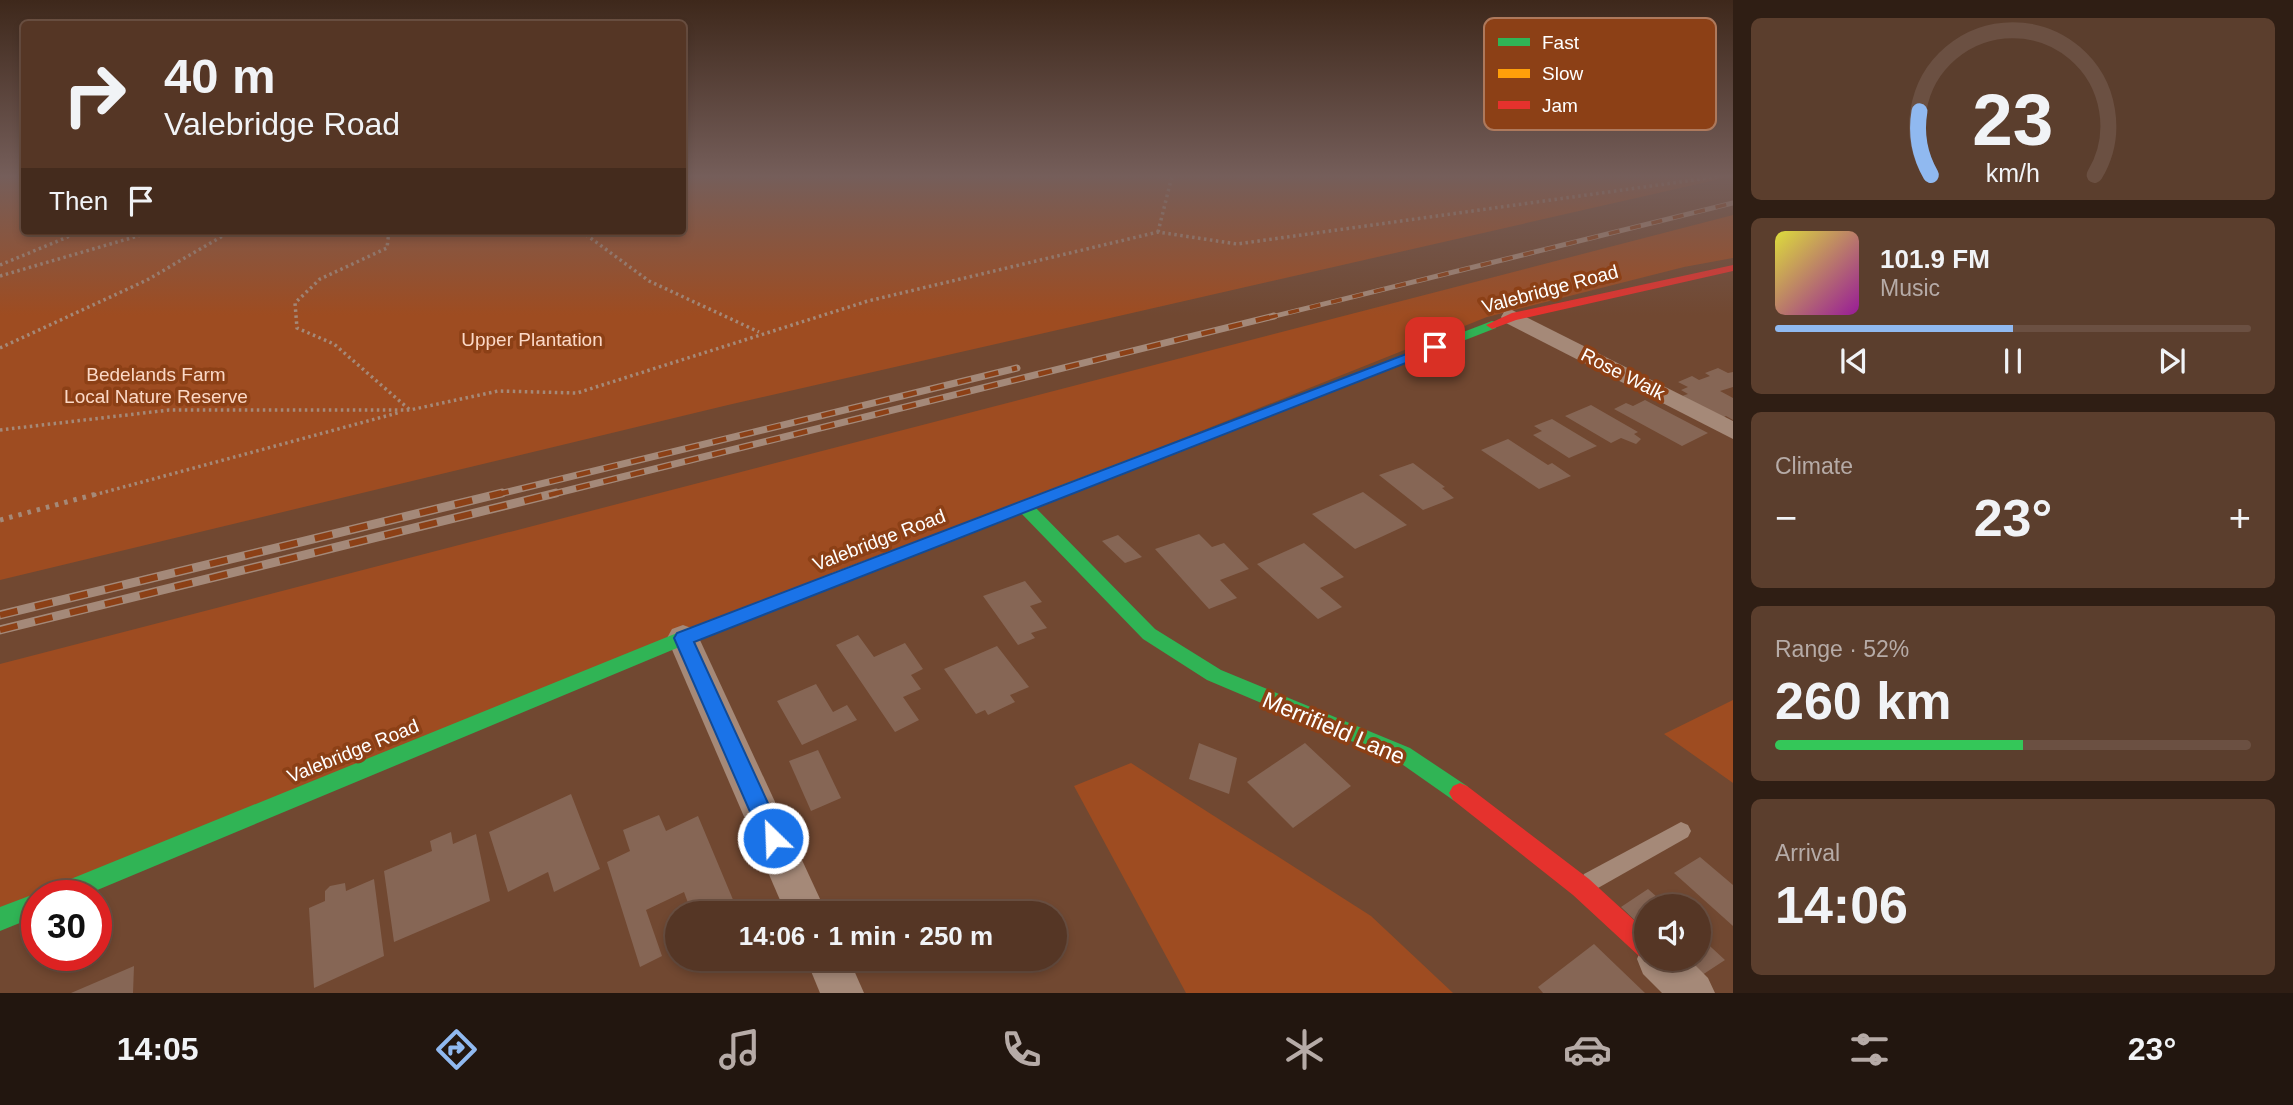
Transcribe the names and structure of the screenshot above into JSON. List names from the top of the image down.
{
  "streets": {
    "street": ["Valebridge Road", "Rose Walk", "Merrifield Lane"]
  },
  "crossings": [
    ["Valebridge Road", "Rose Walk"],
    ["Valebridge Road", "Merrifield Lane"]
  ],
  "parks": ["Upper Plantation", "Bedelands Farm Local Nature Reserve"],
  "legend": ["Fast", "Slow", "Jam"],
  "page": {
    "turn": ["40 m", "Valebridge Road"],
    "then": "Then",
    "song": ["101.9 FM", "Music"],
    "tile": [
      "Climate",
      ["Range · 52%", "260 km"],
      ["Arrival", "14:06"]
    ],
    "heat": ["−", "23°", "+"],
    "limit": "30",
    "trip": "14:06 · 1 min · 250 m",
    "tabs": ["14:05", "23°"],
    "gauge": ["23", "km/h"]
  }
}
